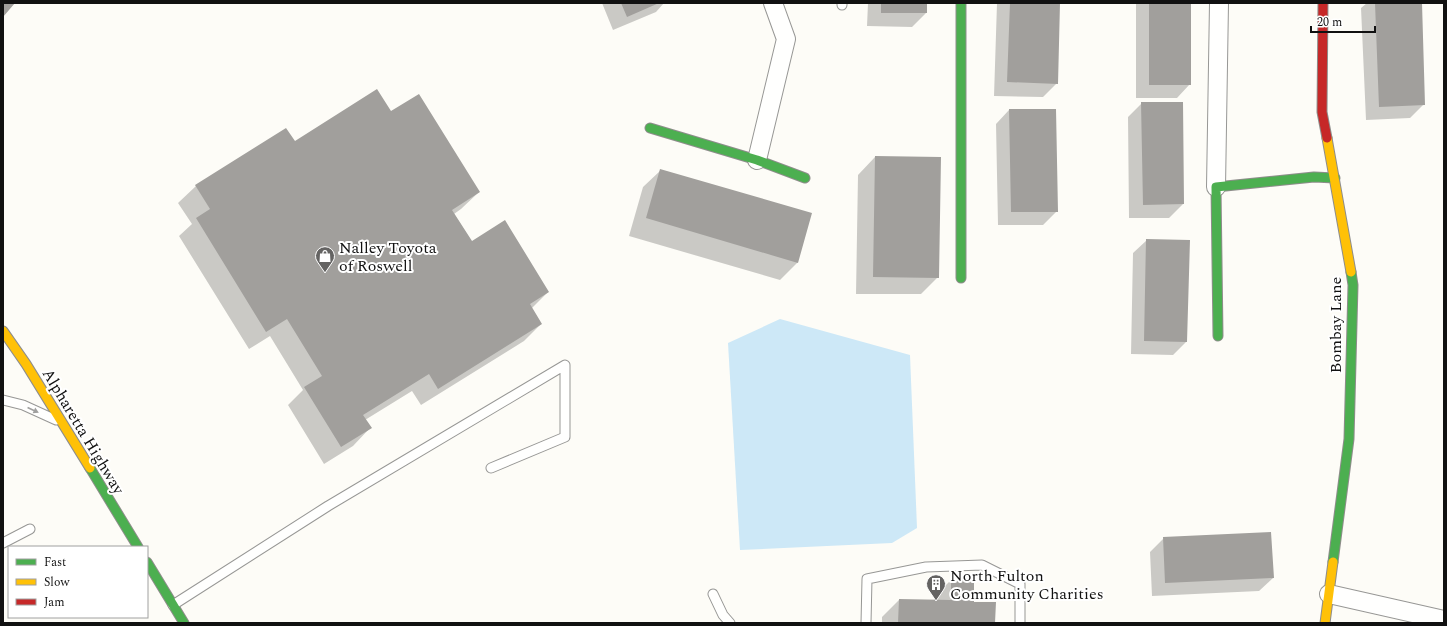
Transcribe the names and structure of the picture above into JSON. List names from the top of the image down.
{
  "streets": {
    "main road": ["Bombay Lane", "Alpharetta Highway"]
  },
  "places": {
    "shop": ["Nalley Toyota of Roswell"],
    "building": ["North Fulton Community Charities"]
  },
  "legend": ["Fast", "Slow", "Jam"],
  "scale_bar": "20 m"
}
